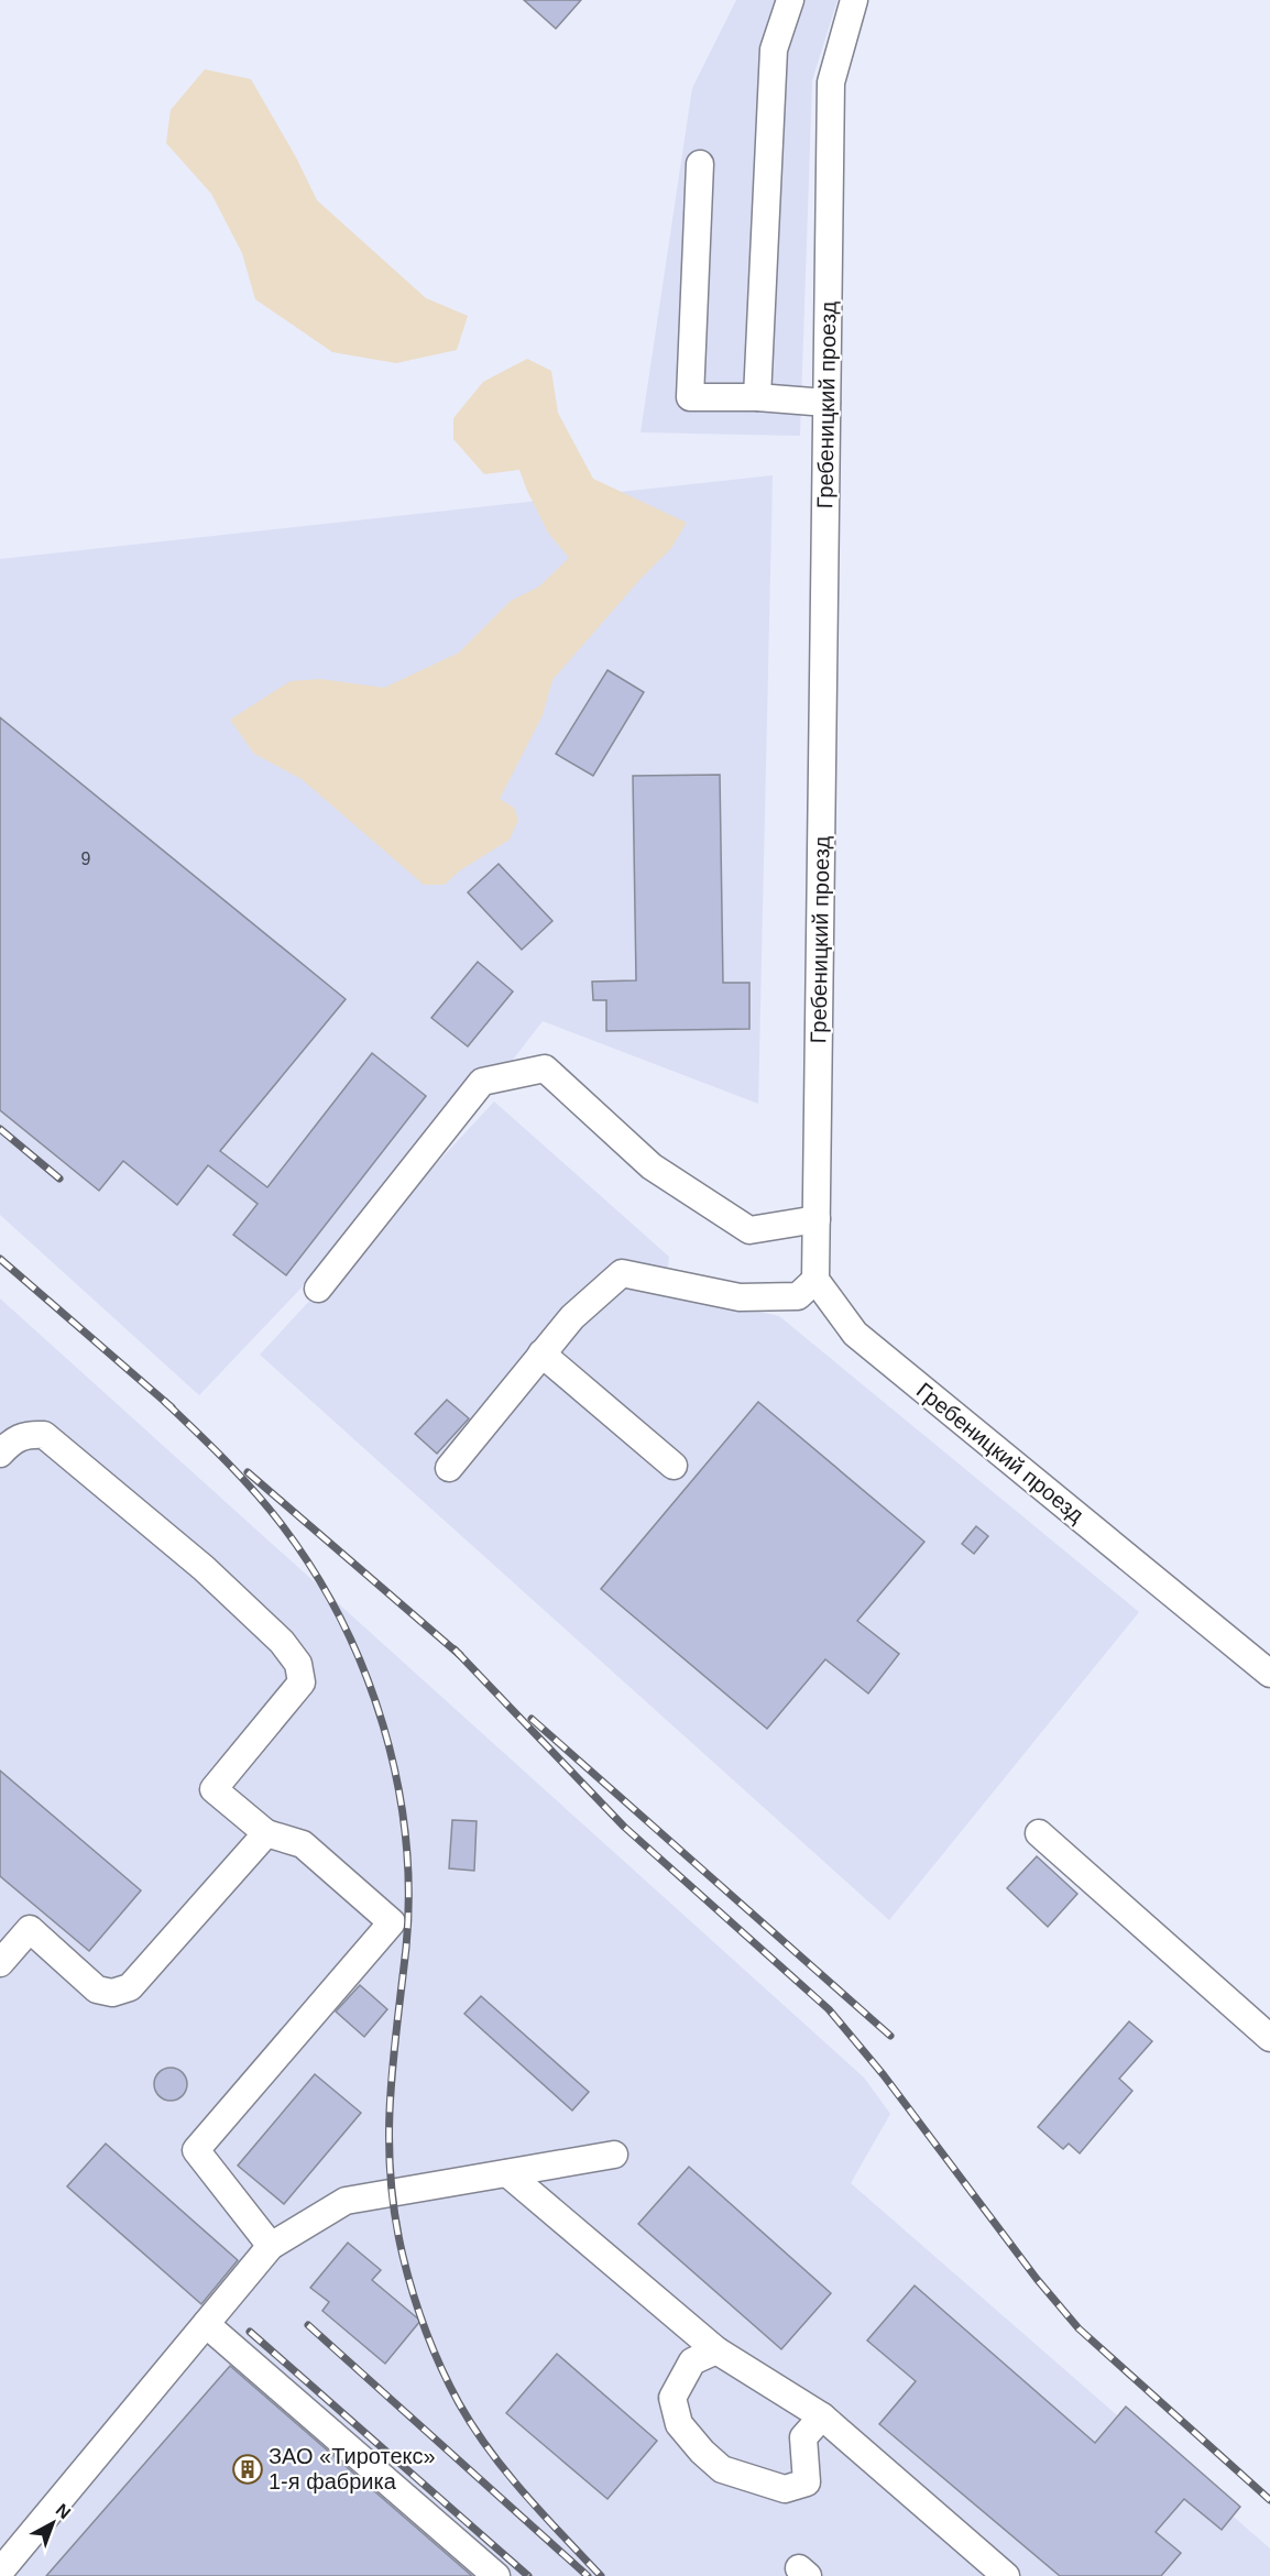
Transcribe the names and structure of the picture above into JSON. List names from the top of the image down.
{
  "streets": {
    "street": ["Гребеницкий проезд"]
  },
  "places": {
    "building": ["ЗАО «Тиротекс» 1-я фабрика"]
  },
  "house_numbers": ["9"],
  "north": "top right"
}
